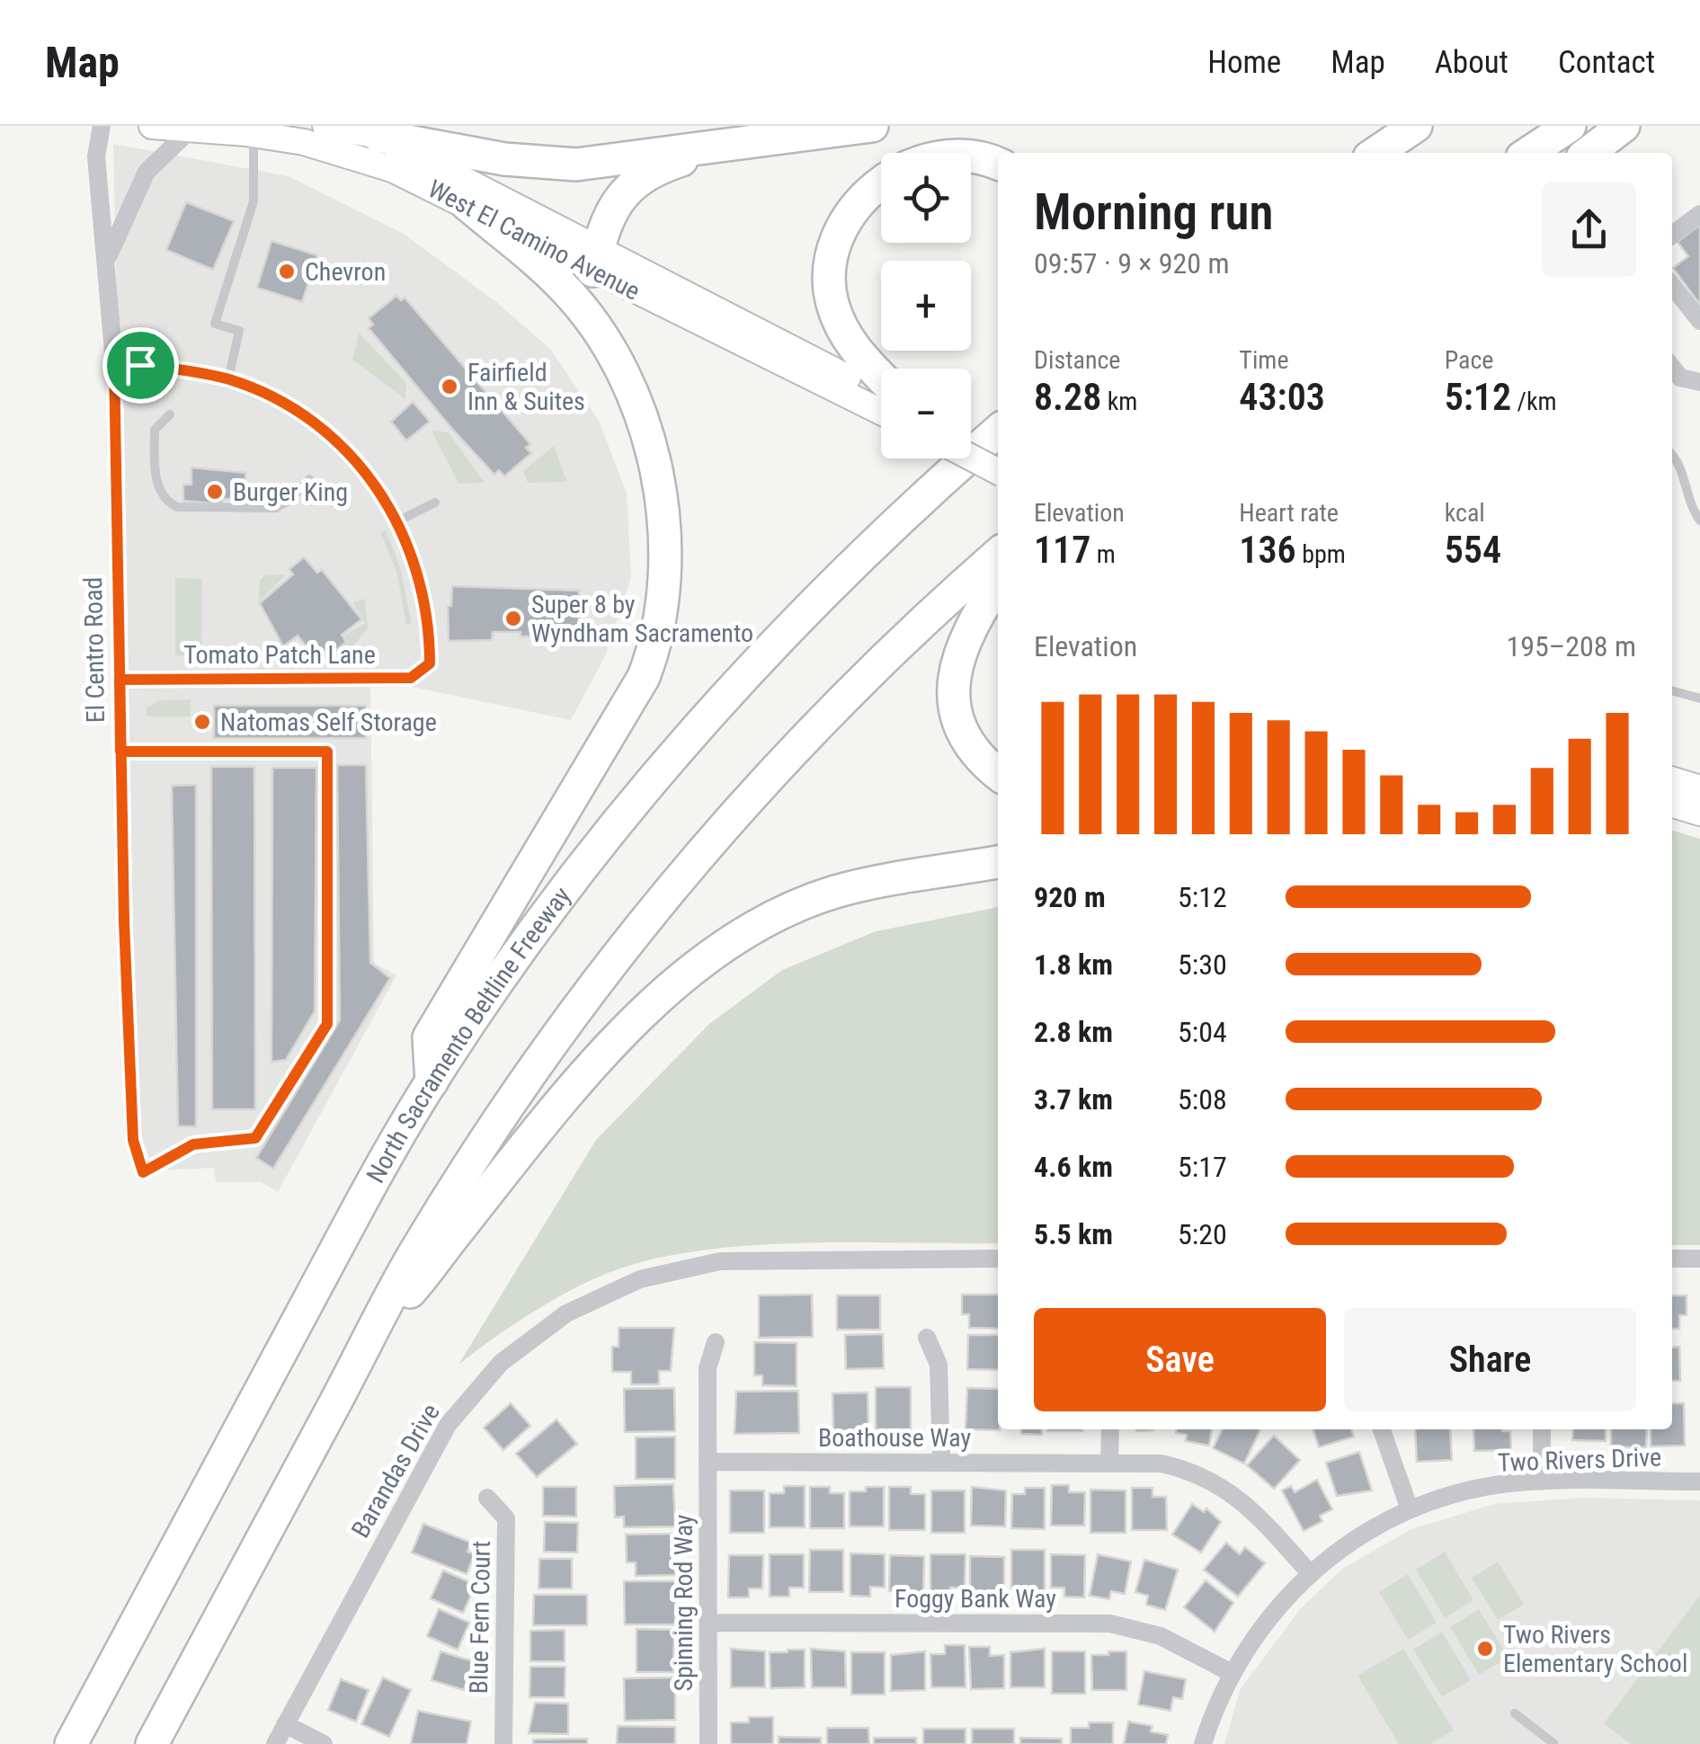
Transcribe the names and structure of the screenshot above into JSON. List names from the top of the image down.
{
  "streets": {
    "highway": ["North Sacramento Beltline Freeway"],
    "main road": ["West El Camino Avenue"],
    "street": [
      "El Centro Road",
      "Tomato Patch Lane",
      "Boathouse Way",
      "Two Rivers Drive",
      "Barandas Drive",
      "Foggy Bank Way",
      "Spinning Rod Way",
      "Blue Fern Court"
    ]
  },
  "crossings": [
    ["El Centro Road", "Tomato Patch Lane"],
    ["Boathouse Way", "Two Rivers Drive"],
    ["Boathouse Way", "Spinning Rod Way"],
    ["Two Rivers Drive", "Foggy Bank Way"],
    ["Foggy Bank Way", "Spinning Rod Way"]
  ],
  "places": [
    "Chevron",
    "Fairfield Inn & Suites",
    "Burger King",
    "Super 8 by Wyndham Sacramento",
    "Natomas Self Storage",
    "Two Rivers Elementary School"
  ],
  "page": {
    "header": "Map",
    "nav": [
      "Home",
      "Map",
      "About",
      "Contact"
    ],
    "map_buttons": ["+", "−"],
    "heading": ["Morning run", "09:57 · 9 × 920 m"],
    "stats": [
      ["Distance", "8.28 km"],
      ["Time", "43:03"],
      ["Pace", "5:12 /km"],
      ["Elevation", "117 m"],
      ["Heart rate", "136 bpm"],
      ["kcal", "554"]
    ],
    "chart": ["Elevation", "195–208 m"],
    "list": [
      {
        "name": "920 m",
        "note": "5:12"
      },
      {
        "name": "1.8 km",
        "note": "5:30"
      },
      {
        "name": "2.8 km",
        "note": "5:04"
      },
      {
        "name": "3.7 km",
        "note": "5:08"
      },
      {
        "name": "4.6 km",
        "note": "5:17"
      },
      {
        "name": "5.5 km",
        "note": "5:20"
      }
    ],
    "buttons": ["Save", "Share"]
  }
}
